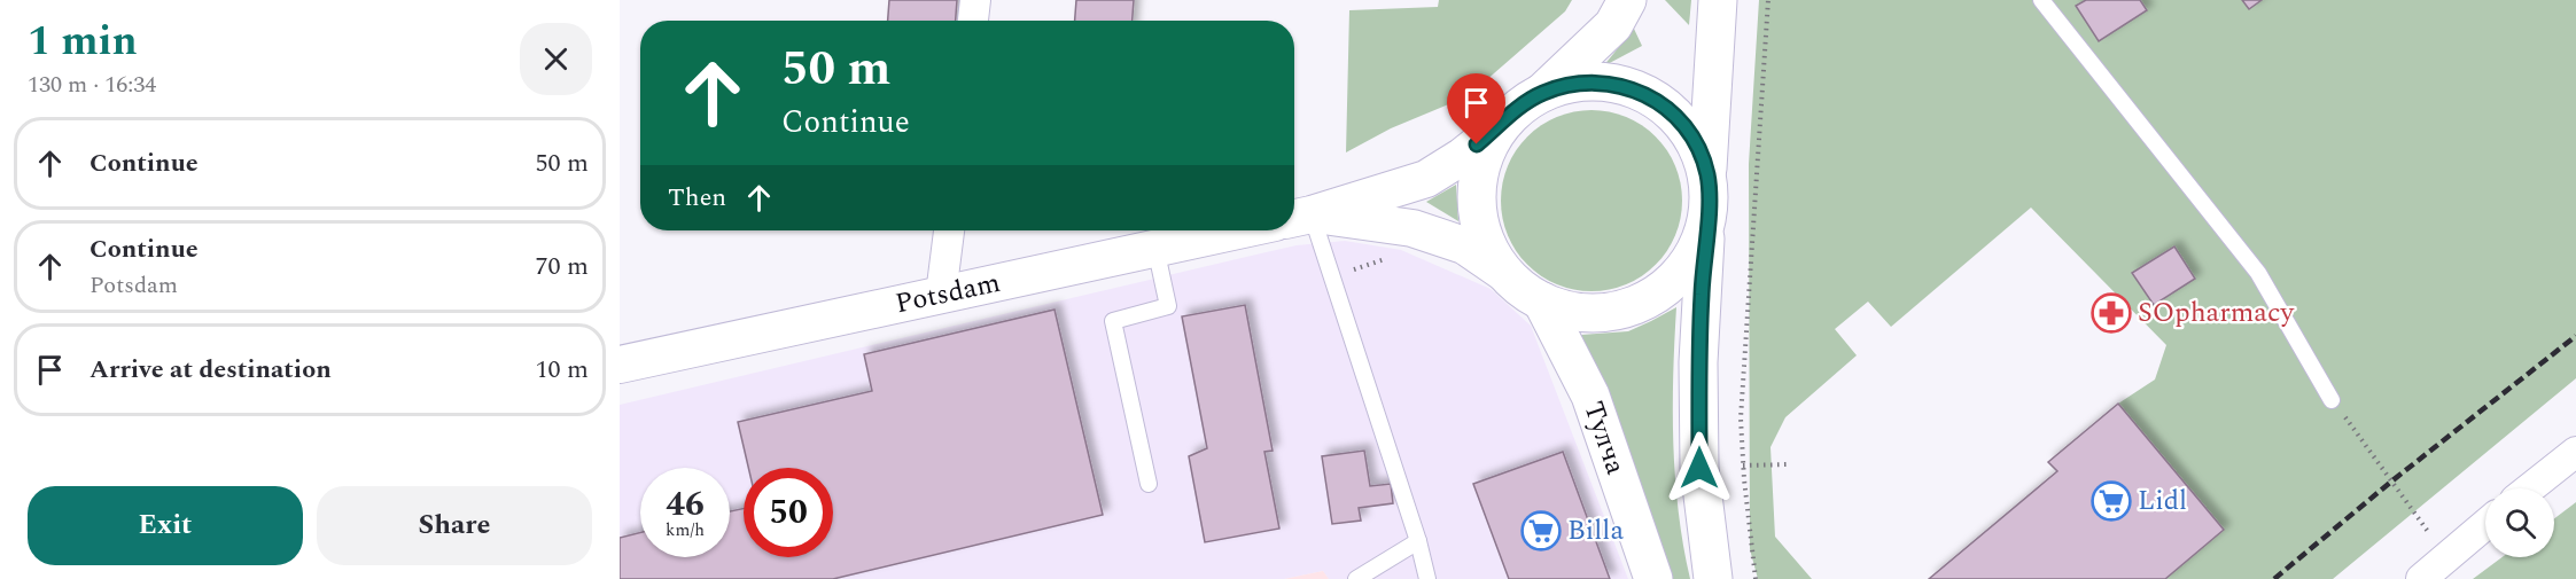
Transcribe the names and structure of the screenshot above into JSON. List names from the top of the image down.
{
  "streets": {
    "main road": ["Тулча"],
    "street": ["Potsdam"]
  },
  "places": {
    "pharmacy": ["SOpharmacy"],
    "supermarket": ["Lidl", "Billa"]
  },
  "page": {
    "heading": ["1 min", "130 m · 16:34"],
    "turn": ["50 m", "Continue"],
    "list": [
      {
        "name": "Continue",
        "value": "50 m"
      },
      {
        "name": "Continue",
        "note": "Potsdam",
        "value": "70 m"
      },
      {
        "name": "Arrive at destination",
        "value": "10 m"
      }
    ],
    "then": "Then",
    "speed": "46 km/h",
    "limit": "50",
    "buttons": ["Exit", "Share"]
  }
}
